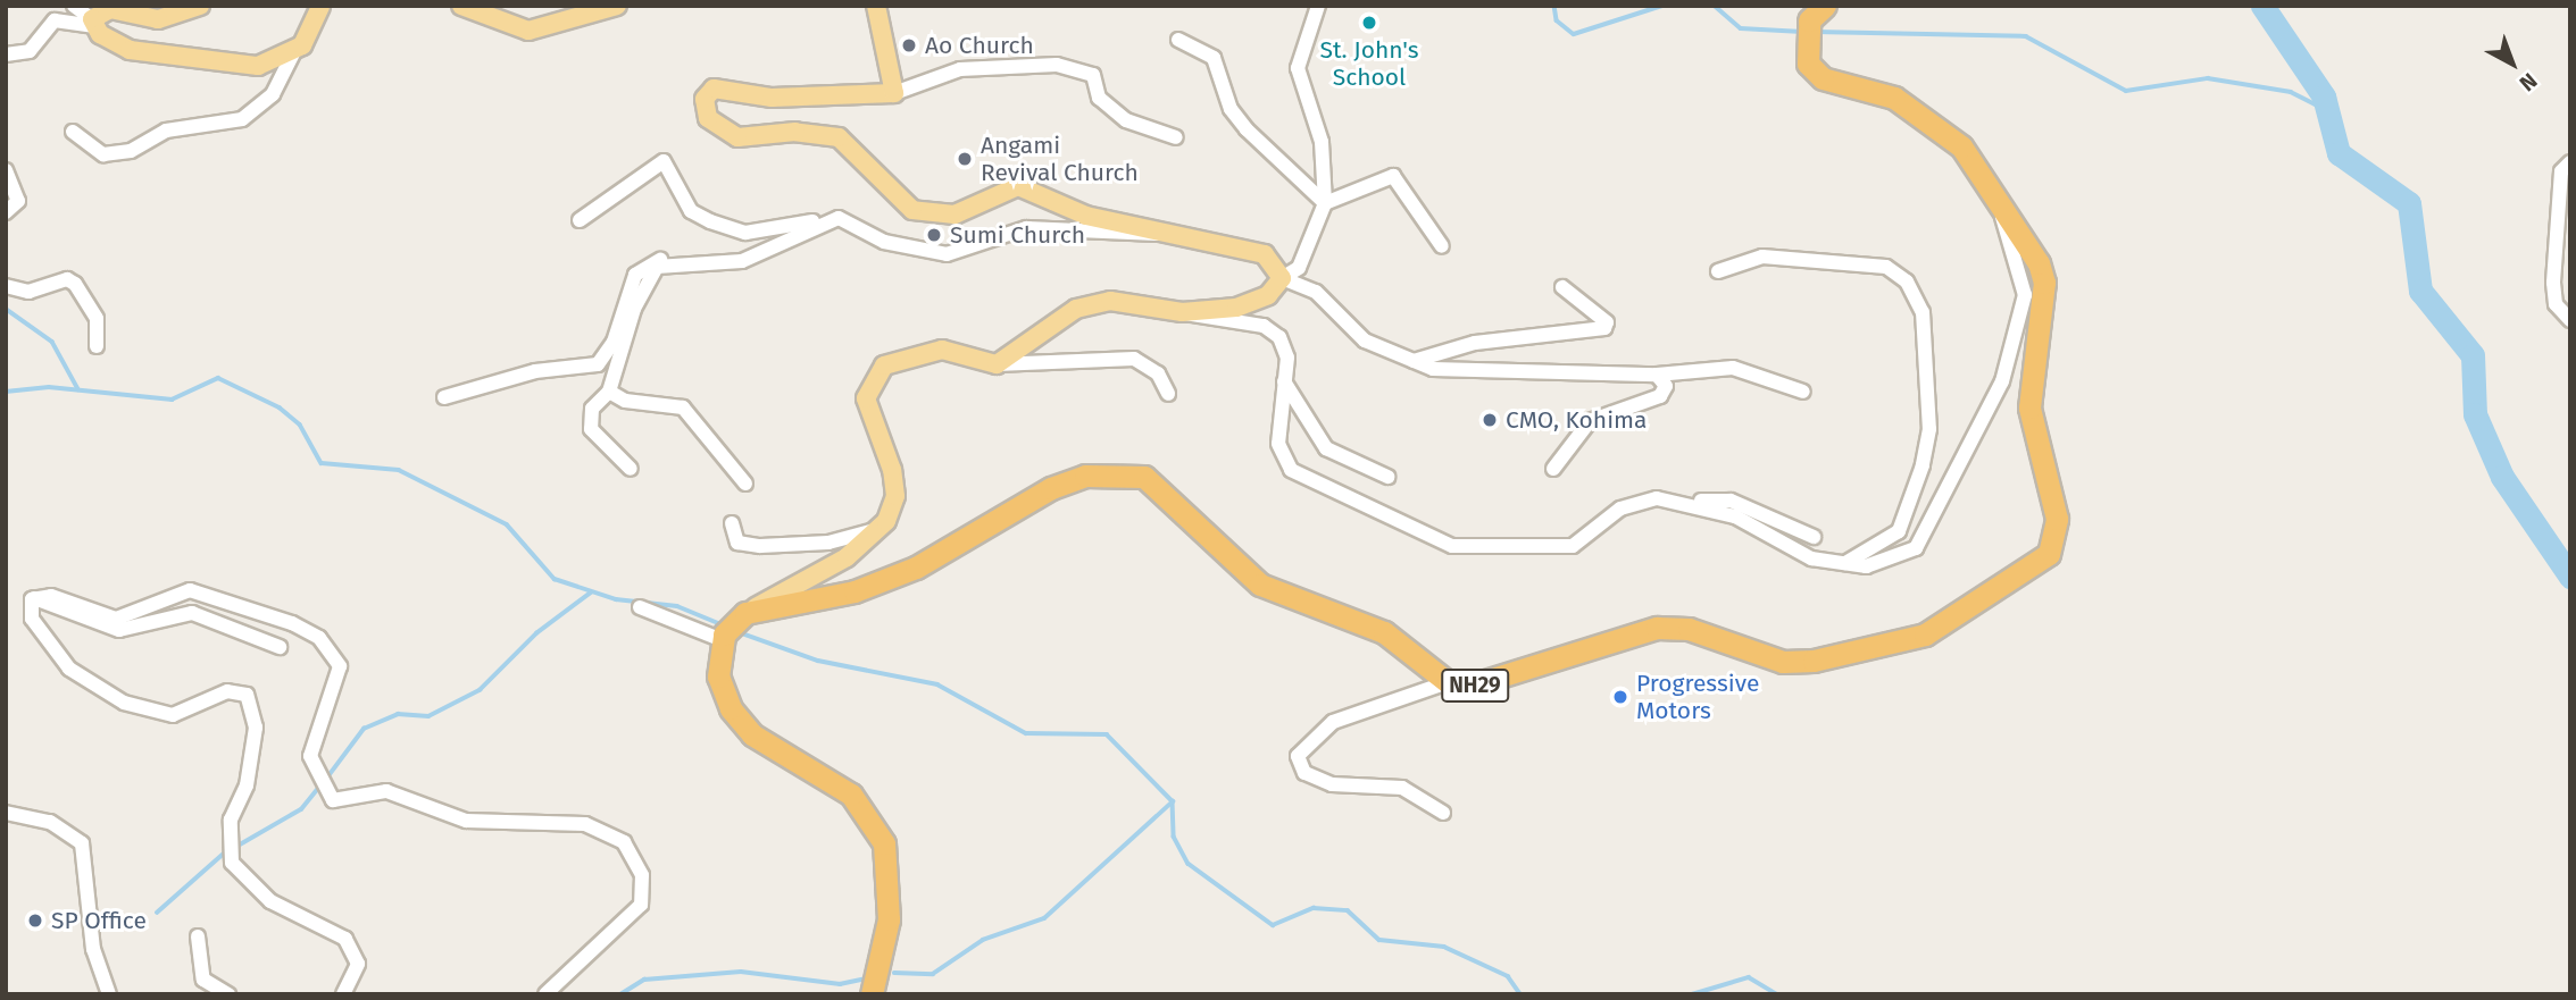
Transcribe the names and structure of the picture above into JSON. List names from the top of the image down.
{
  "streets": {
    "highway": ["NH29"]
  },
  "places": [
    "St. John's School",
    "Ao Church",
    "Angami Revival Church",
    "Sumi Church",
    "CMO, Kohima",
    "Progressive Motors",
    "SP Office"
  ],
  "north": "bottom right"
}
